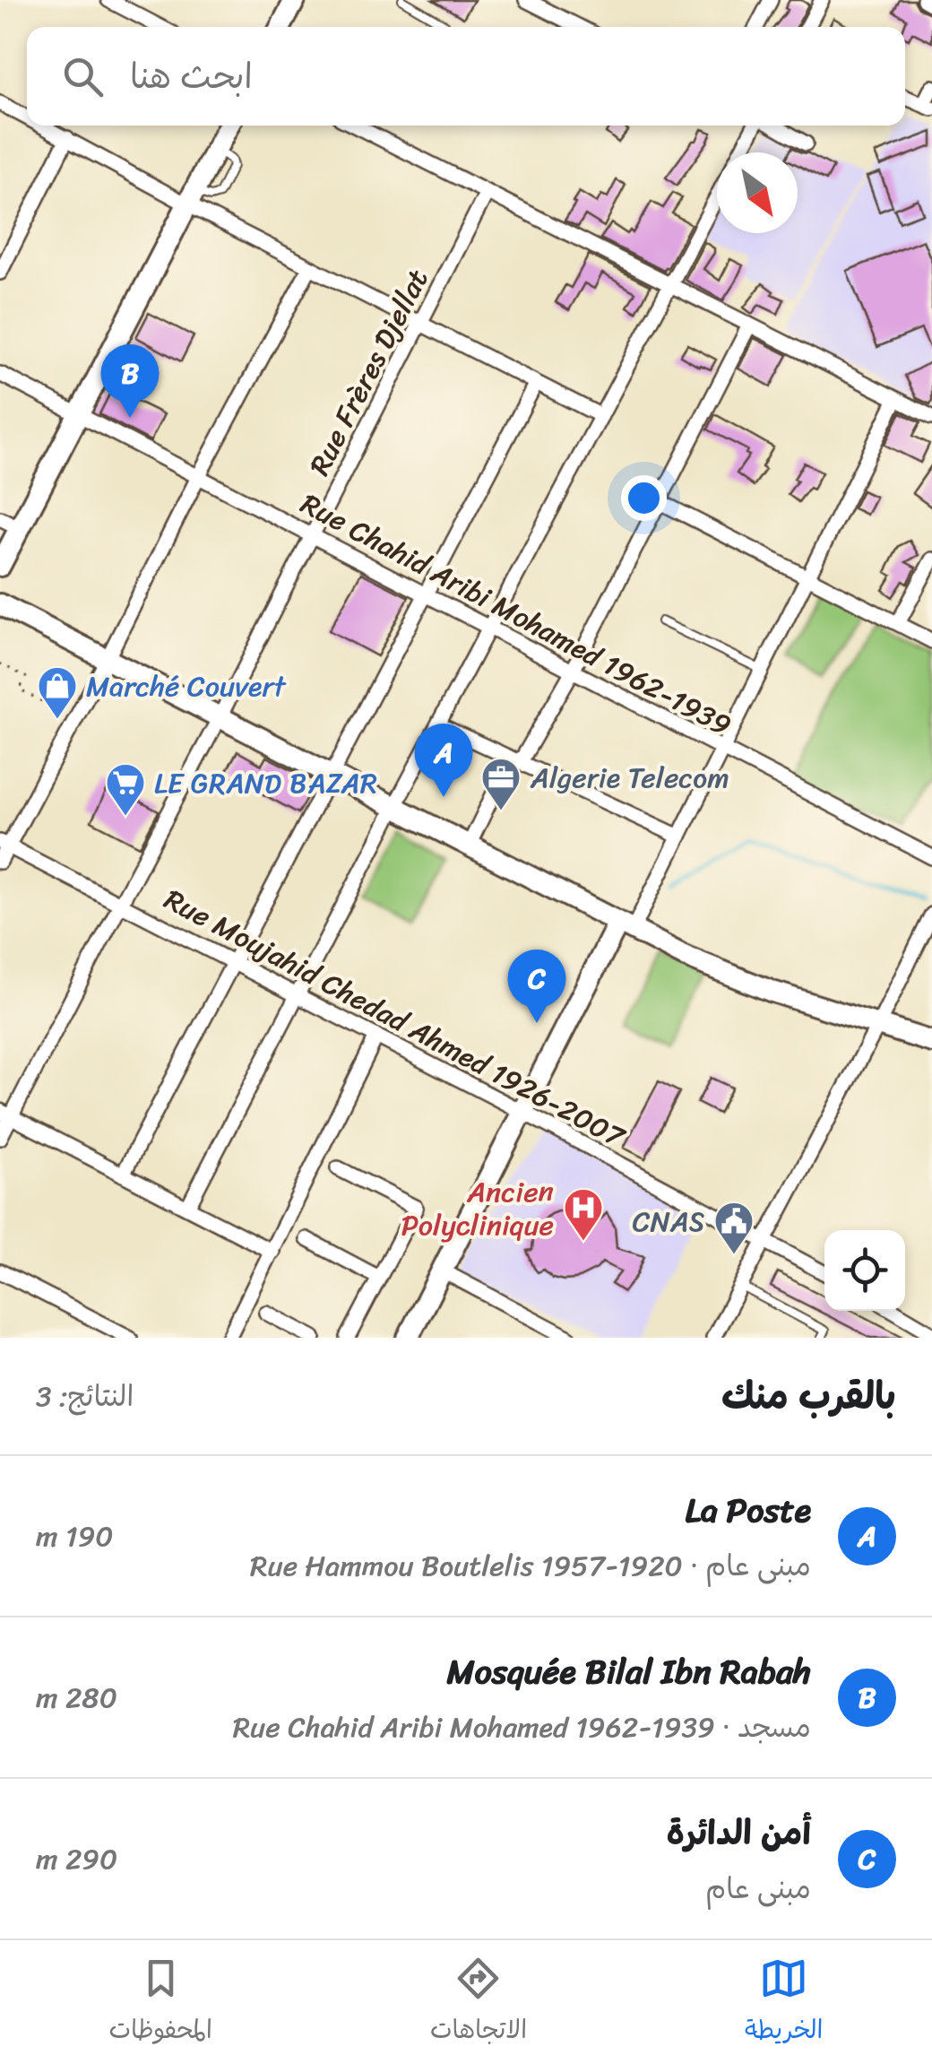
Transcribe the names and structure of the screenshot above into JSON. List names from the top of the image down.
{
  "streets": {
    "street": ["Rue Frères Djellat", "Rue Chahid Aribi Mohamed 1962-1939", "Rue Moujahid Chedad Ahmed 1926-2007"]
  },
  "crossings": [
    ["Rue Frères Djellat", "Rue Chahid Aribi Mohamed 1962-1939"],
    ["Rue Frères Djellat", "Rue Moujahid Chedad Ahmed 1926-2007"]
  ],
  "places": {
    "shop": ["Marché Couvert"],
    "office": ["Algerie Telecom"],
    "supermarket": ["LE GRAND BAZAR"],
    "hospital": ["Ancien Polyclinique"],
    "public building": ["CNAS"]
  },
  "north": "bottom right",
  "page": {
    "search": "ابحث هنا",
    "pins": ["B", "A", "C"],
    "heading": ["بالقرب منك", "النتائج: 3"],
    "list": [
      {
        "mark": "A",
        "name": "La Poste",
        "note": "مبنى عام · Rue Hammou Boutlelis 1957-1920",
        "value": "190 m"
      },
      {
        "mark": "B",
        "name": "Mosquée Bilal Ibn Rabah",
        "note": "مسجد · Rue Chahid Aribi Mohamed 1962-1939",
        "value": "280 m"
      },
      {
        "mark": "C",
        "name": "أمن الدائرة",
        "note": "مبنى عام",
        "value": "290 m"
      }
    ],
    "nav": ["الخريطة", "الاتجاهات", "المحفوظات"]
  }
}
